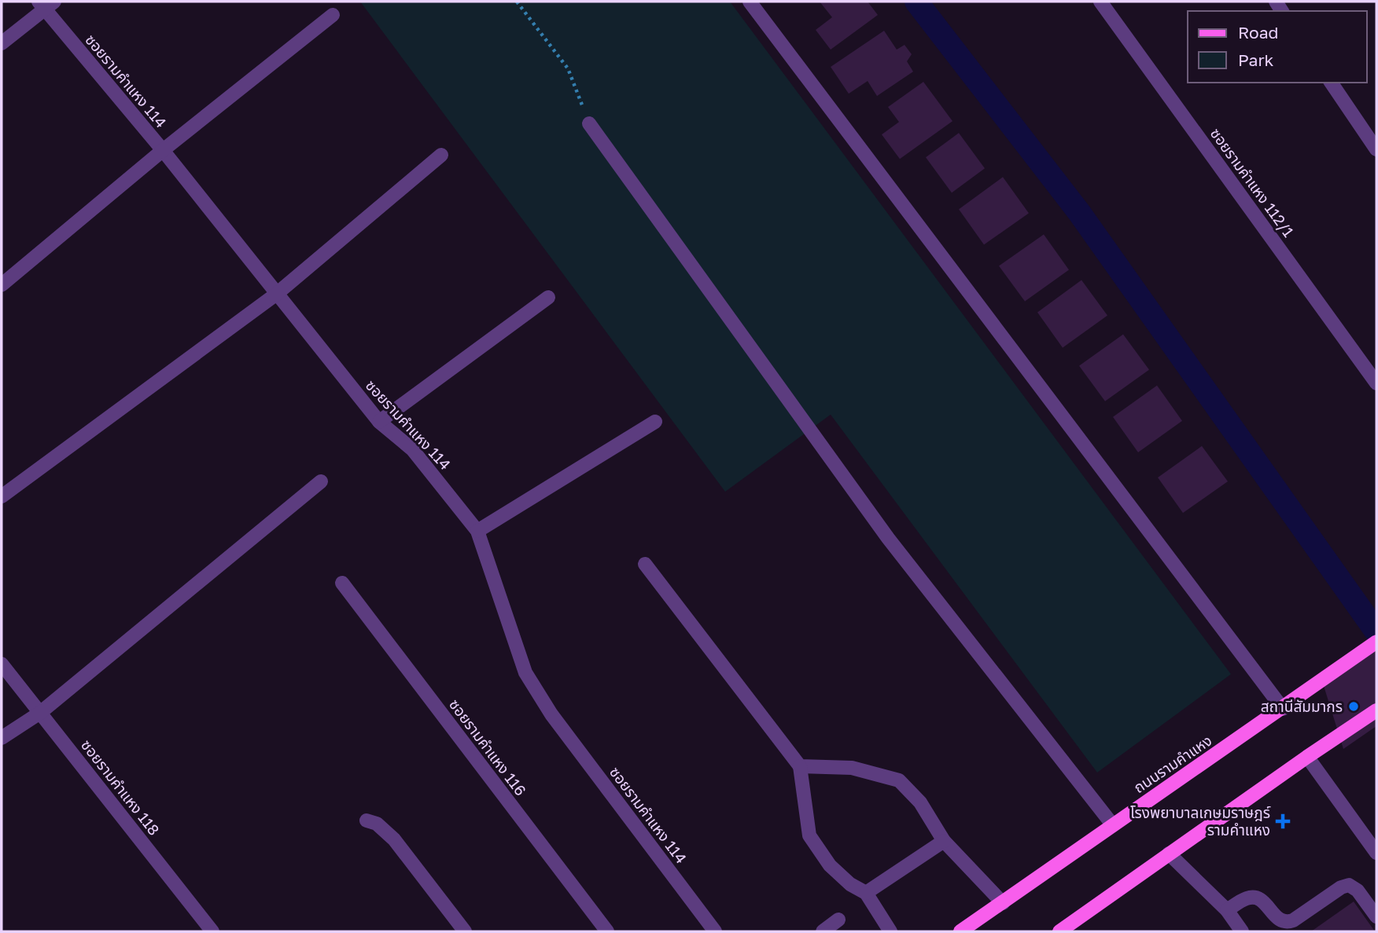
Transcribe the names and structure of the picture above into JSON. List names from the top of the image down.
{
  "streets": {
    "main road": ["ถนนรามคำแหง"],
    "street": [
      "ซอยรามคำแหง 114",
      "ซอยรามคำแหง 112/1",
      "ซอยรามคำแหง 116",
      "ซอยรามคำแหง 118"
    ]
  },
  "places": {
    "other": ["สถานีสัมมากร"],
    "health": ["โรงพยาบาลเกษมราษฎร์ รามคำแหง"]
  },
  "legend": ["Road", "Park"]
}
